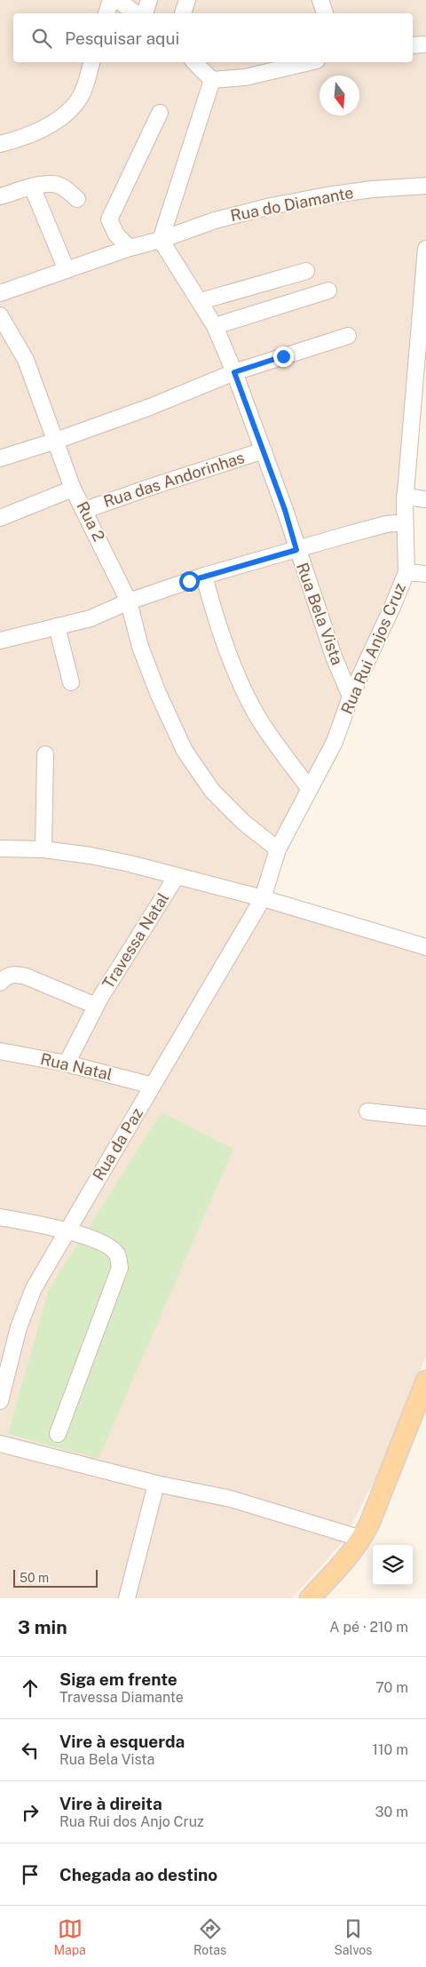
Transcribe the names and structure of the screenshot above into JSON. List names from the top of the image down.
{
  "streets": {
    "street": [
      "Rua do Diamante",
      "Rua das Andorinhas",
      "Rua 2",
      "Rua Bela Vista",
      "Rua Rui Anjos Cruz",
      "Travessa Natal",
      "Rua Natal",
      "Rua da Paz"
    ]
  },
  "crossings": [
    ["Rua do Diamante", "Rua Bela Vista"],
    ["Rua das Andorinhas", "Rua 2"],
    ["Rua das Andorinhas", "Rua Bela Vista"],
    ["Rua 2", "Rua Rui Anjos Cruz"],
    ["Rua Bela Vista", "Rua Rui Anjos Cruz"],
    ["Rua Rui Anjos Cruz", "Rua da Paz"],
    ["Travessa Natal", "Rua Natal"],
    ["Rua Natal", "Rua da Paz"]
  ],
  "scale_bar": "50 m",
  "north": "bottom",
  "page": {
    "search": "Pesquisar aqui",
    "scale": "50 m",
    "heading": ["3 min", "A pé · 210 m"],
    "list": [
      ["Siga em frente", "Travessa Diamante", "70 m"],
      ["Vire à esquerda", "Rua Bela Vista", "110 m"],
      ["Vire à direita", "Rua Rui dos Anjo Cruz", "30 m"],
      "Chegada ao destino"
    ],
    "nav": ["Mapa", "Rotas", "Salvos"]
  }
}
